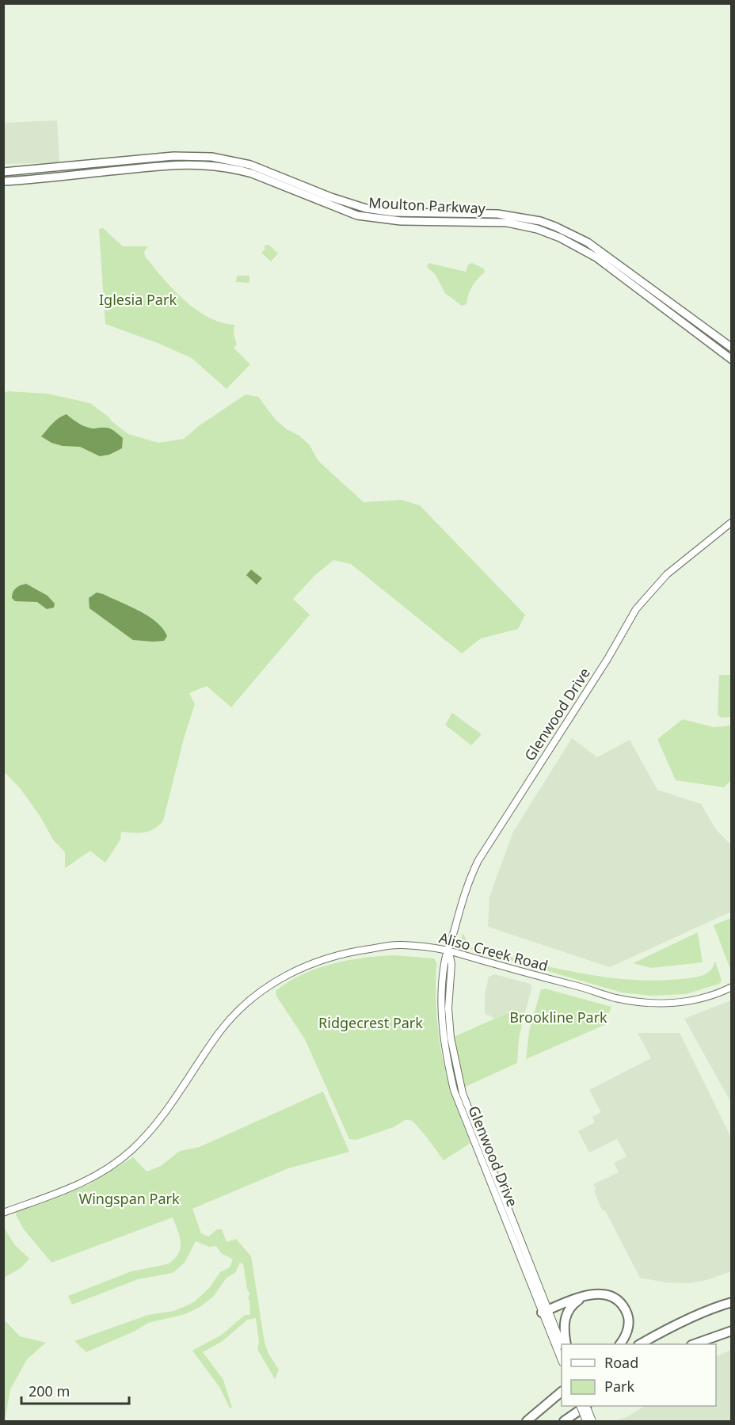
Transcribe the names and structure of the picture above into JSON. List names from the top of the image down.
{
  "streets": {
    "main road": ["Moulton Parkway", "Glenwood Drive", "Aliso Creek Road"]
  },
  "crossings": [
    ["Glenwood Drive", "Aliso Creek Road"]
  ],
  "parks": [
    "Iglesia Park",
    "Brookline Park",
    "Ridgecrest Park",
    "Wingspan Park"
  ],
  "legend": ["Road", "Park"],
  "scale_bar": "200 m"
}
